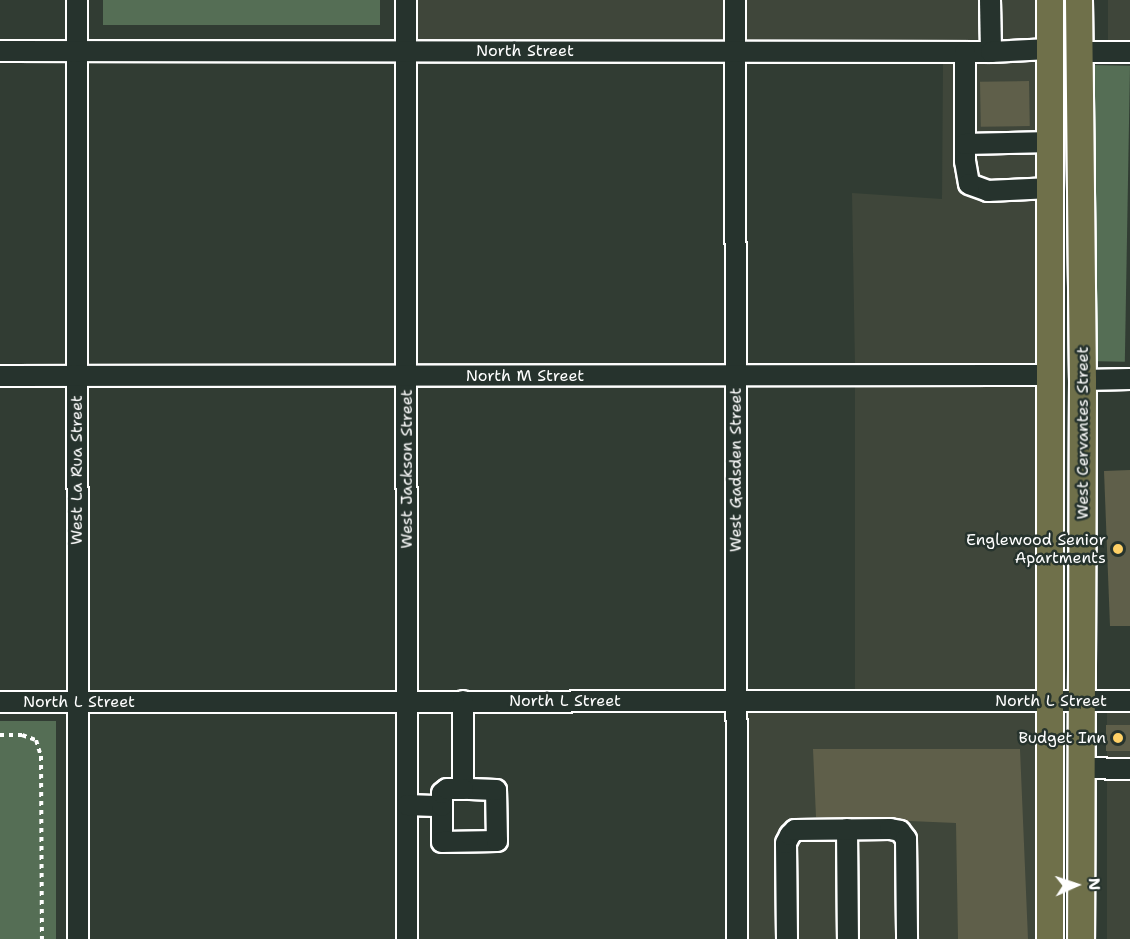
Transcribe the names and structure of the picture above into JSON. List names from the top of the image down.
{
  "streets": {
    "main road": ["West Cervantes Street"],
    "street": [
      "North Street",
      "North M Street",
      "West Jackson Street",
      "West La Rua Street",
      "West Gadsden Street",
      "North L Street"
    ]
  },
  "crossings": [
    ["North Street", "West Cervantes Street"],
    ["North Street", "West Jackson Street"],
    ["North Street", "West La Rua Street"],
    ["North Street", "West Gadsden Street"],
    ["North M Street", "West Cervantes Street"],
    ["North M Street", "West Jackson Street"],
    ["North M Street", "West La Rua Street"],
    ["North M Street", "West Gadsden Street"],
    ["West Cervantes Street", "North L Street"],
    ["West Jackson Street", "North L Street"],
    ["West La Rua Street", "North L Street"],
    ["West Gadsden Street", "North L Street"]
  ],
  "places": ["Englewood Senior Apartments", "Budget Inn"],
  "north": "right"
}
